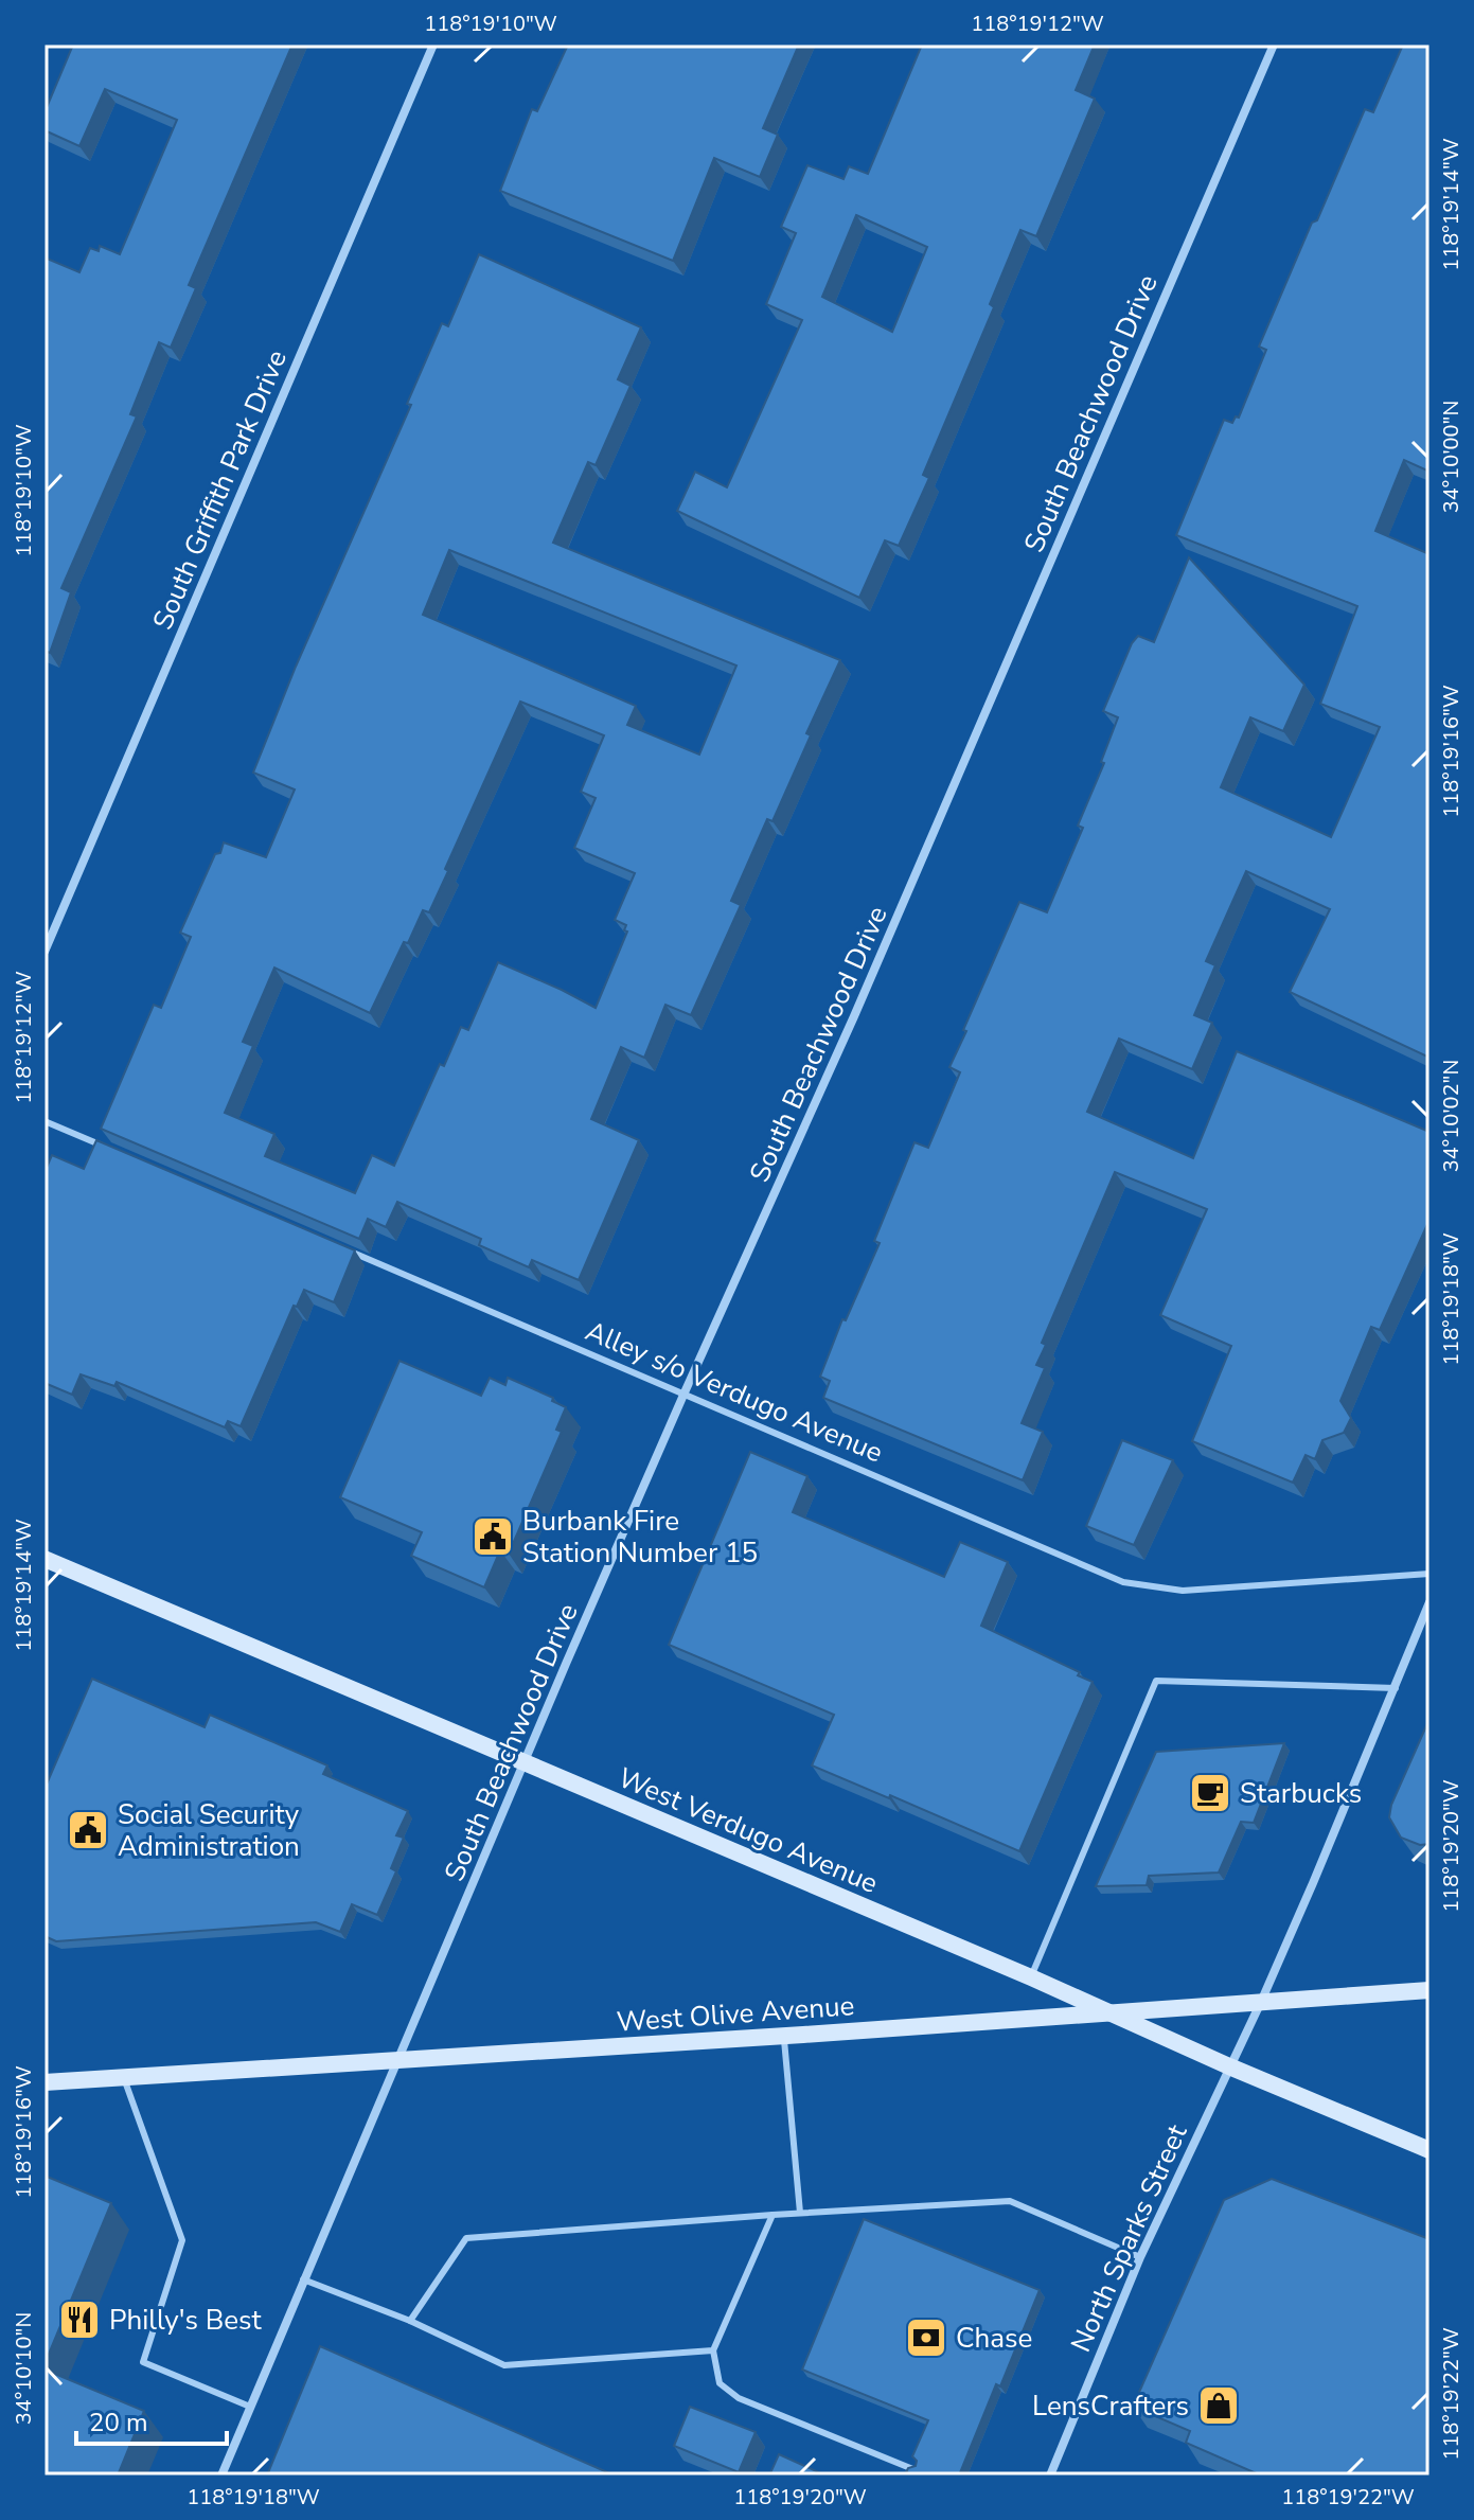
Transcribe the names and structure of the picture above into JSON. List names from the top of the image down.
{
  "streets": {
    "main road": ["West Verdugo Avenue", "West Olive Avenue"],
    "street": ["South Beachwood Drive", "South Griffith Park Drive", "North Sparks Street"],
    "lane": ["Alley s/o Verdugo Avenue"]
  },
  "crossings": [
    ["South Beachwood Drive", "Alley s/o Verdugo Avenue"],
    ["South Beachwood Drive", "West Verdugo Avenue"],
    ["South Beachwood Drive", "West Olive Avenue"],
    ["West Verdugo Avenue", "West Olive Avenue"],
    ["West Verdugo Avenue", "North Sparks Street"],
    ["West Olive Avenue", "North Sparks Street"]
  ],
  "places": {
    "public building": ["Burbank Fire Station Number 15", "Social Security Administration"],
    "cafe": ["Starbucks"],
    "restaurant": ["Philly's Best"],
    "bank": ["Chase"],
    "shop": ["LensCrafters"]
  },
  "scale_bar": "20 m",
  "coordinates": [
    "118°19'10\"W",
    "118°19'12\"W",
    "118°19'14\"W",
    "34°10'00\"N",
    "118°19'16\"W",
    "34°10'02\"N",
    "118°19'18\"W",
    "118°19'20\"W",
    "34°10'10\"N",
    "118°19'22\"W"
  ]
}
